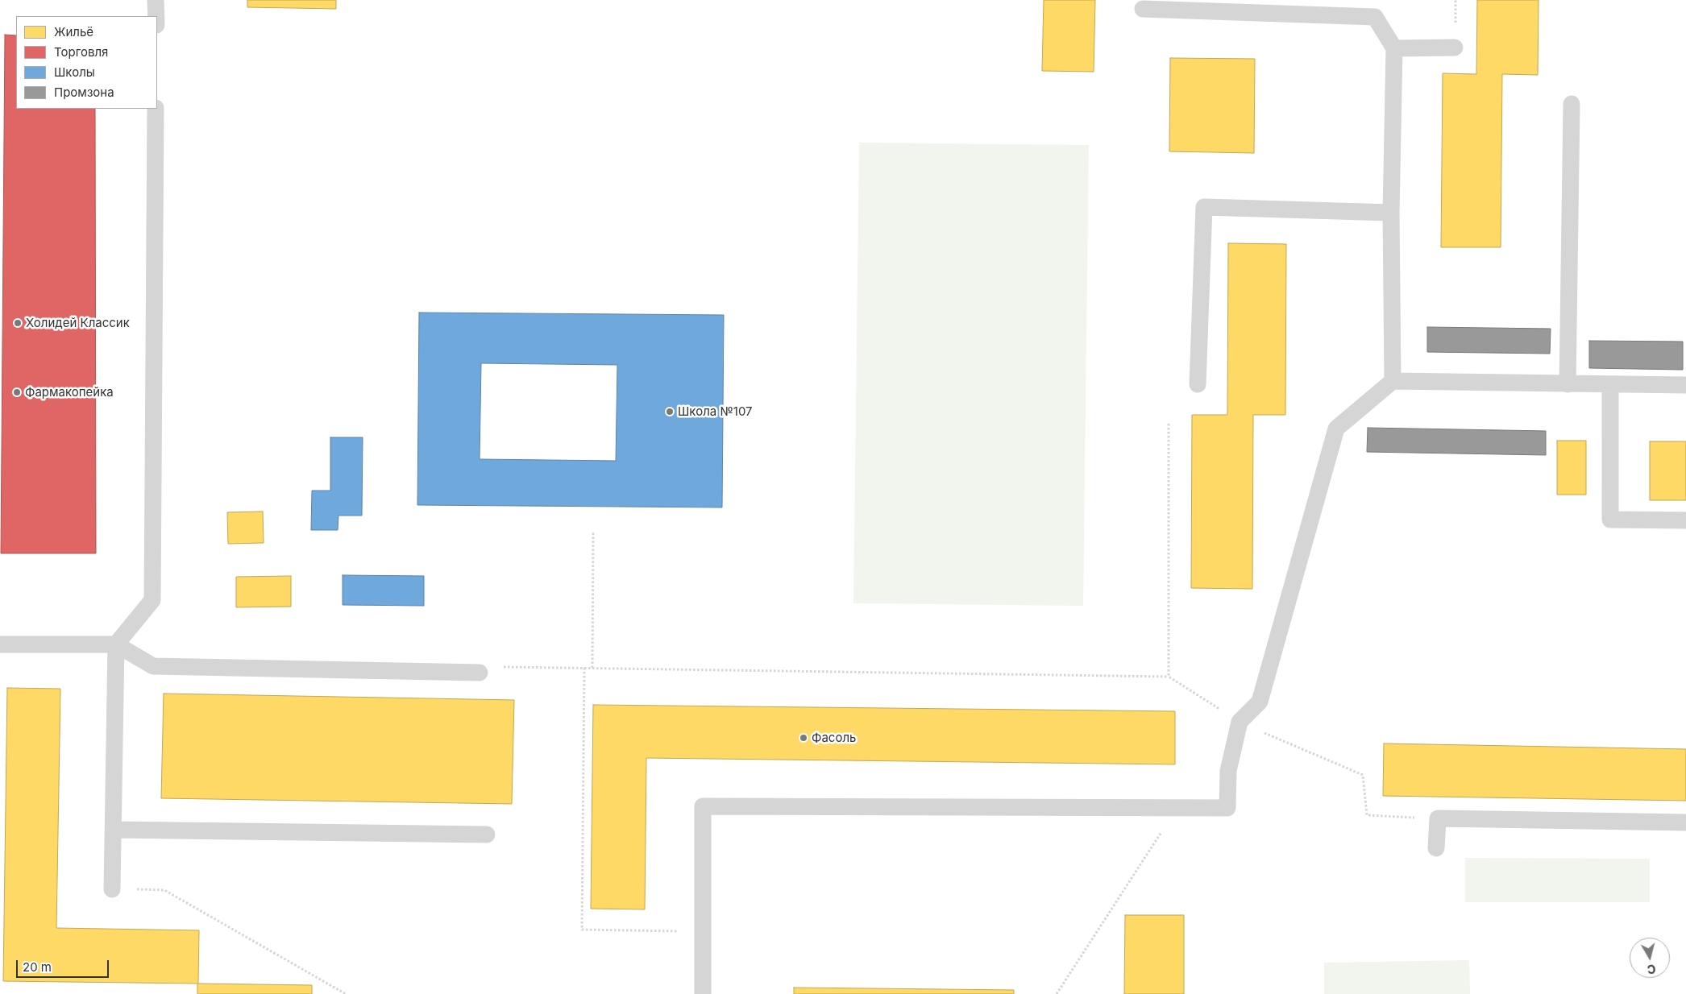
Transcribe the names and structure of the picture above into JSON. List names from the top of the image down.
{
  "places": [
    "Холидей Классик",
    "Фармакопейка",
    "Школа №107",
    "Фасоль"
  ],
  "legend": [
    "Жильё",
    "Торговля",
    "Школы",
    "Промзона"
  ],
  "scale_bar": "20 m",
  "north": "bottom"
}
